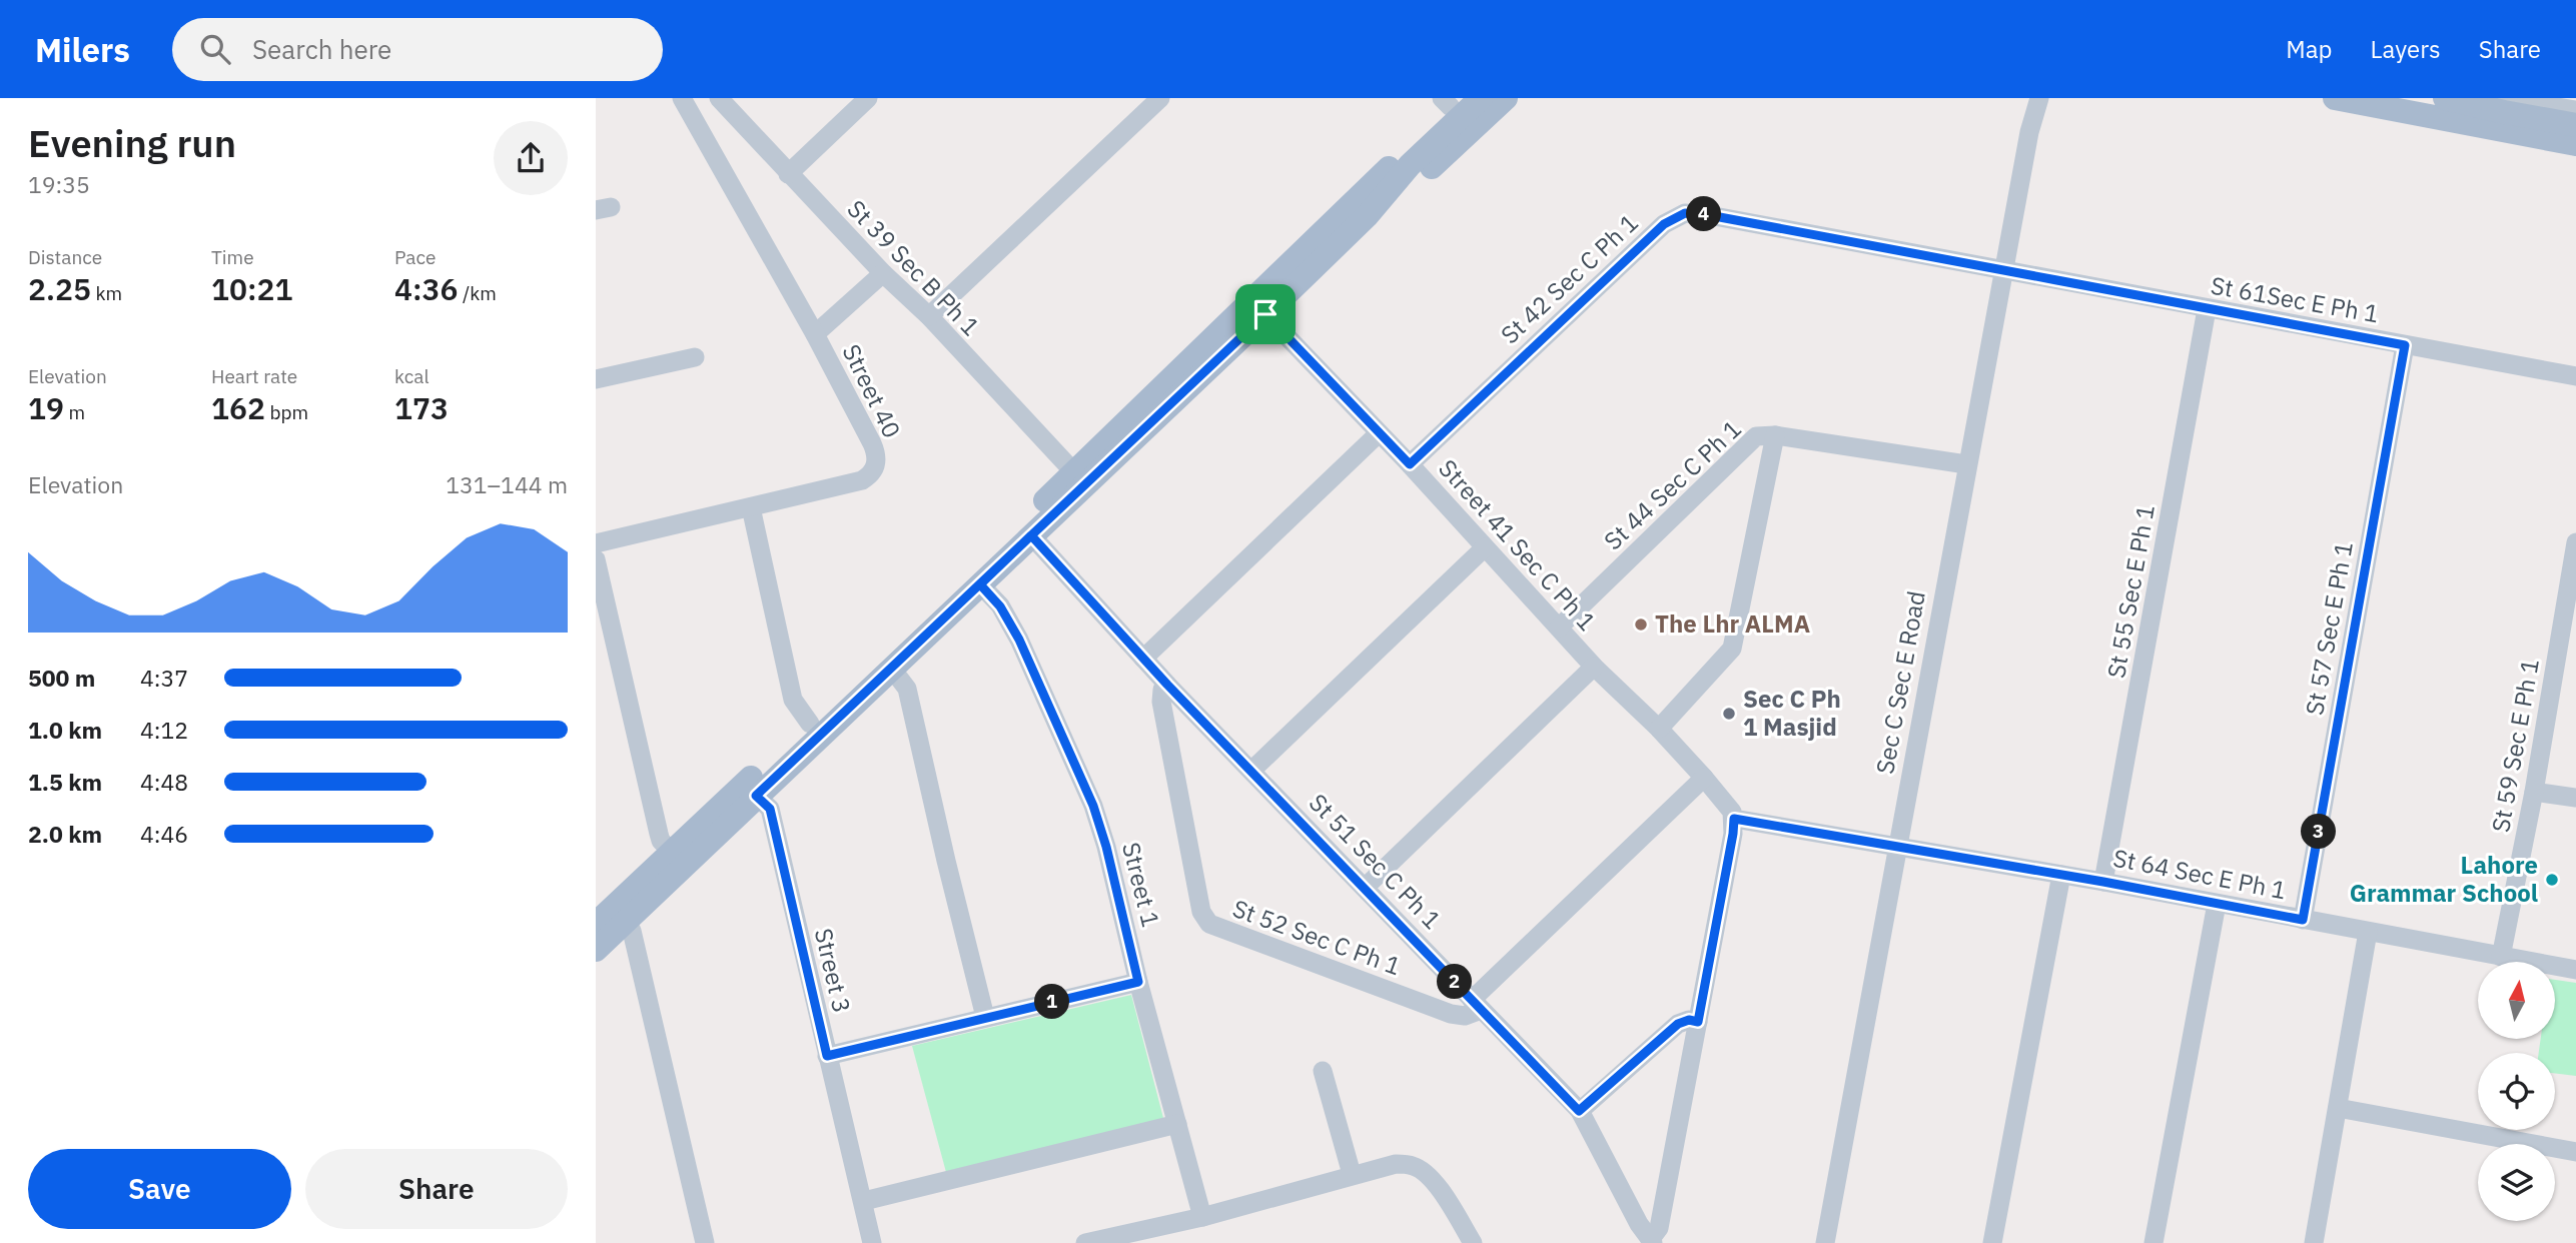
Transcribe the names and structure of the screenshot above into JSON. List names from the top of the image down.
{
  "streets": {
    "street": [
      "St 39 Sec B Ph 1",
      "St 42 Sec C Ph 1",
      "St 61Sec E Ph 1",
      "Street 40",
      "St 44 Sec C Ph 1",
      "Street 41 Sec C Ph 1",
      "St 55 Sec E Ph 1",
      "St 57 Sec E Ph 1",
      "Sec C Sec E Road",
      "St 59 Sec E Ph 1",
      "St 51 Sec C Ph 1",
      "St 64 Sec E Ph 1",
      "Street 1",
      "St 52 Sec C Ph 1",
      "Street 3"
    ]
  },
  "crossings": [
    ["St 42 Sec C Ph 1", "St 61Sec E Ph 1"],
    ["St 42 Sec C Ph 1", "Street 41 Sec C Ph 1"],
    ["St 42 Sec C Ph 1", "Sec C Sec E Road"],
    ["St 61Sec E Ph 1", "St 55 Sec E Ph 1"],
    ["St 61Sec E Ph 1", "St 57 Sec E Ph 1"],
    ["St 61Sec E Ph 1", "Sec C Sec E Road"],
    ["St 44 Sec C Ph 1", "Street 41 Sec C Ph 1"],
    ["St 44 Sec C Ph 1", "Sec C Sec E Road"],
    ["Street 41 Sec C Ph 1", "St 64 Sec E Ph 1"],
    ["St 55 Sec E Ph 1", "St 64 Sec E Ph 1"],
    ["St 57 Sec E Ph 1", "St 64 Sec E Ph 1"],
    ["Sec C Sec E Road", "St 64 Sec E Ph 1"],
    ["St 59 Sec E Ph 1", "St 64 Sec E Ph 1"],
    ["St 51 Sec C Ph 1", "St 52 Sec C Ph 1"]
  ],
  "places": ["The Lhr ALMA", "Sec C Ph 1 Masjid", "Lahore Grammar School"],
  "north": "top",
  "page": {
    "header": "Milers",
    "search": "Search here",
    "nav": ["Map", "Layers", "Share"],
    "heading": ["Evening run", "19:35"],
    "pins": [
      "4",
      "3",
      "2",
      "1"
    ],
    "stats": [
      ["Distance", "2.25 km"],
      ["Time", "10:21"],
      ["Pace", "4:36 /km"],
      ["Elevation", "19 m"],
      ["Heart rate", "162 bpm"],
      ["kcal", "173"]
    ],
    "chart": ["Elevation", "131–144 m"],
    "list": [
      {
        "name": "500 m",
        "note": "4:37"
      },
      {
        "name": "1.0 km",
        "note": "4:12"
      },
      {
        "name": "1.5 km",
        "note": "4:48"
      },
      {
        "name": "2.0 km",
        "note": "4:46"
      }
    ],
    "buttons": ["Save", "Share"]
  }
}
